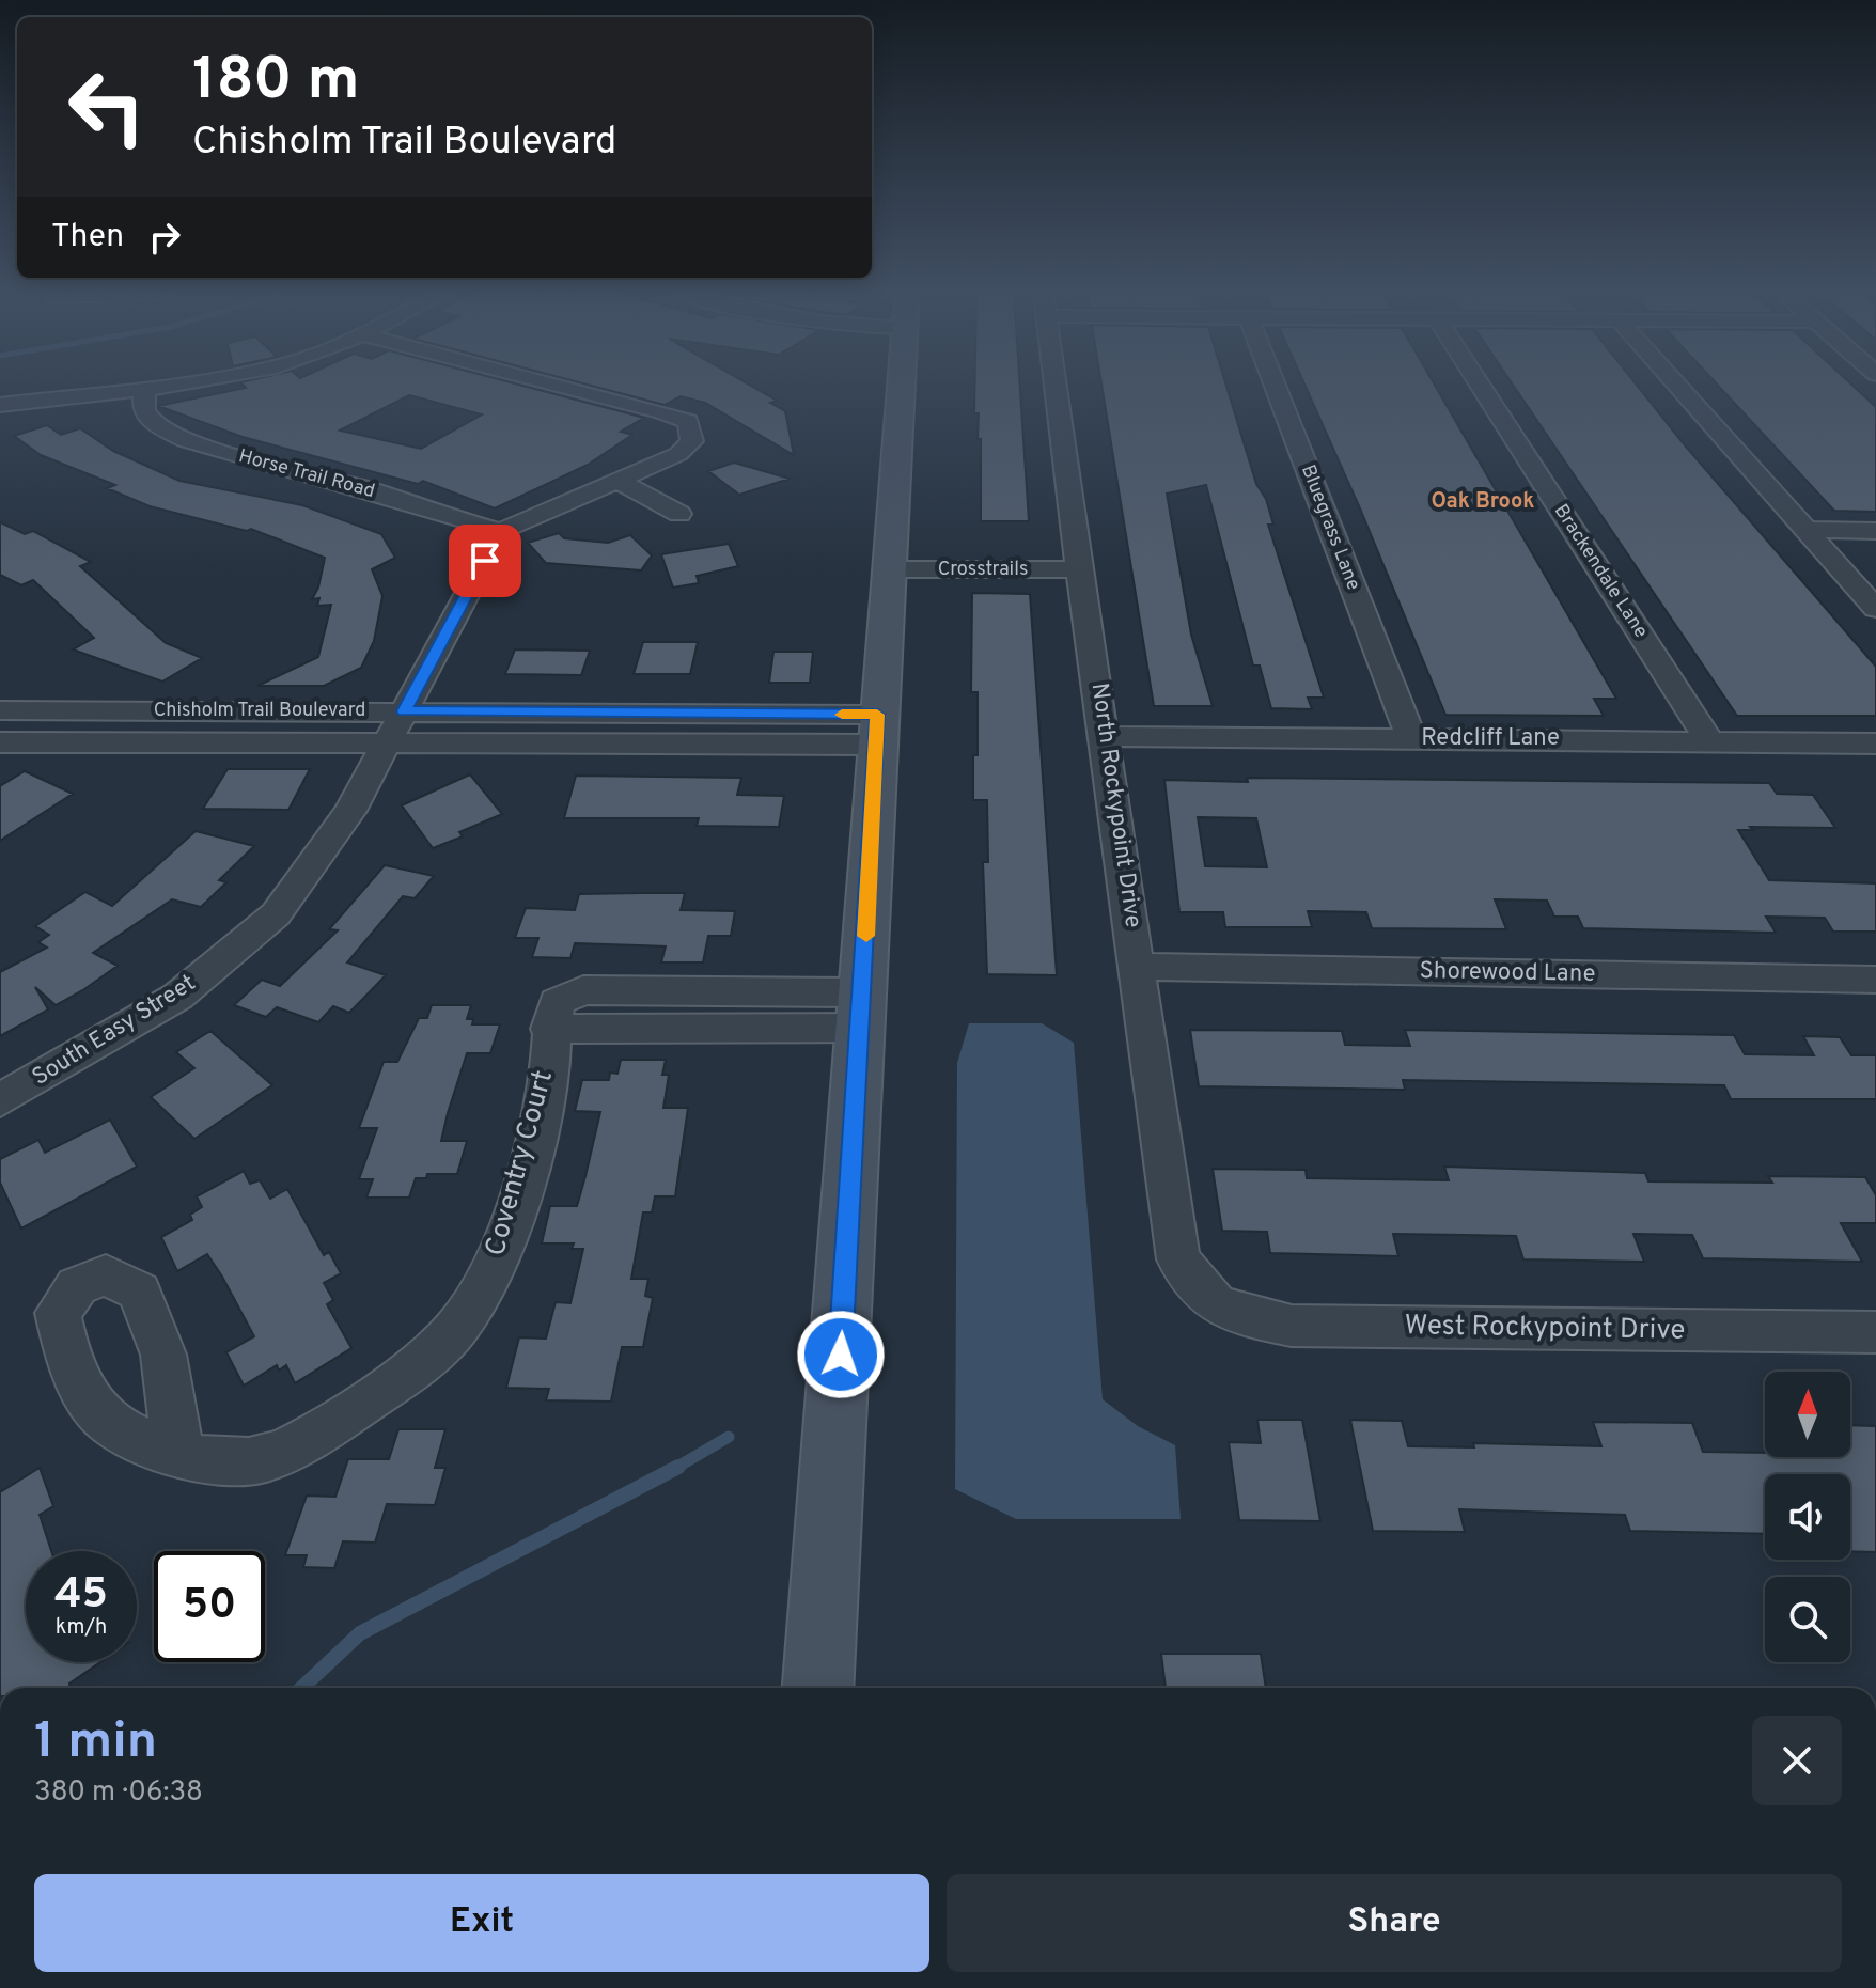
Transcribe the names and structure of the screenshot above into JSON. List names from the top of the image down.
{
  "streets": {
    "street": [
      "Horse Trail Road",
      "Bluegrass Lane",
      "Crosstrails",
      "Brackendale Lane",
      "Chisholm Trail Boulevard",
      "Redcliff Lane",
      "North Rockypoint Drive",
      "Shorewood Lane",
      "South Easy Street",
      "Coventry Court",
      "West Rockypoint Drive"
    ]
  },
  "crossings": [
    ["Horse Trail Road", "South Easy Street"],
    ["Bluegrass Lane", "Redcliff Lane"],
    ["Crosstrails", "North Rockypoint Drive"],
    ["Brackendale Lane", "Redcliff Lane"],
    ["Chisholm Trail Boulevard", "South Easy Street"],
    ["Redcliff Lane", "North Rockypoint Drive"],
    ["North Rockypoint Drive", "Shorewood Lane"],
    ["North Rockypoint Drive", "West Rockypoint Drive"]
  ],
  "districts": ["Oak Brook"],
  "north": "top",
  "page": {
    "turn": ["180 m", "Chisholm Trail Boulevard"],
    "then": "Then",
    "speed": "45 km/h",
    "limit": "50",
    "heading": ["1 min", "380 m · 06:38"],
    "buttons": ["Exit", "Share"]
  }
}
